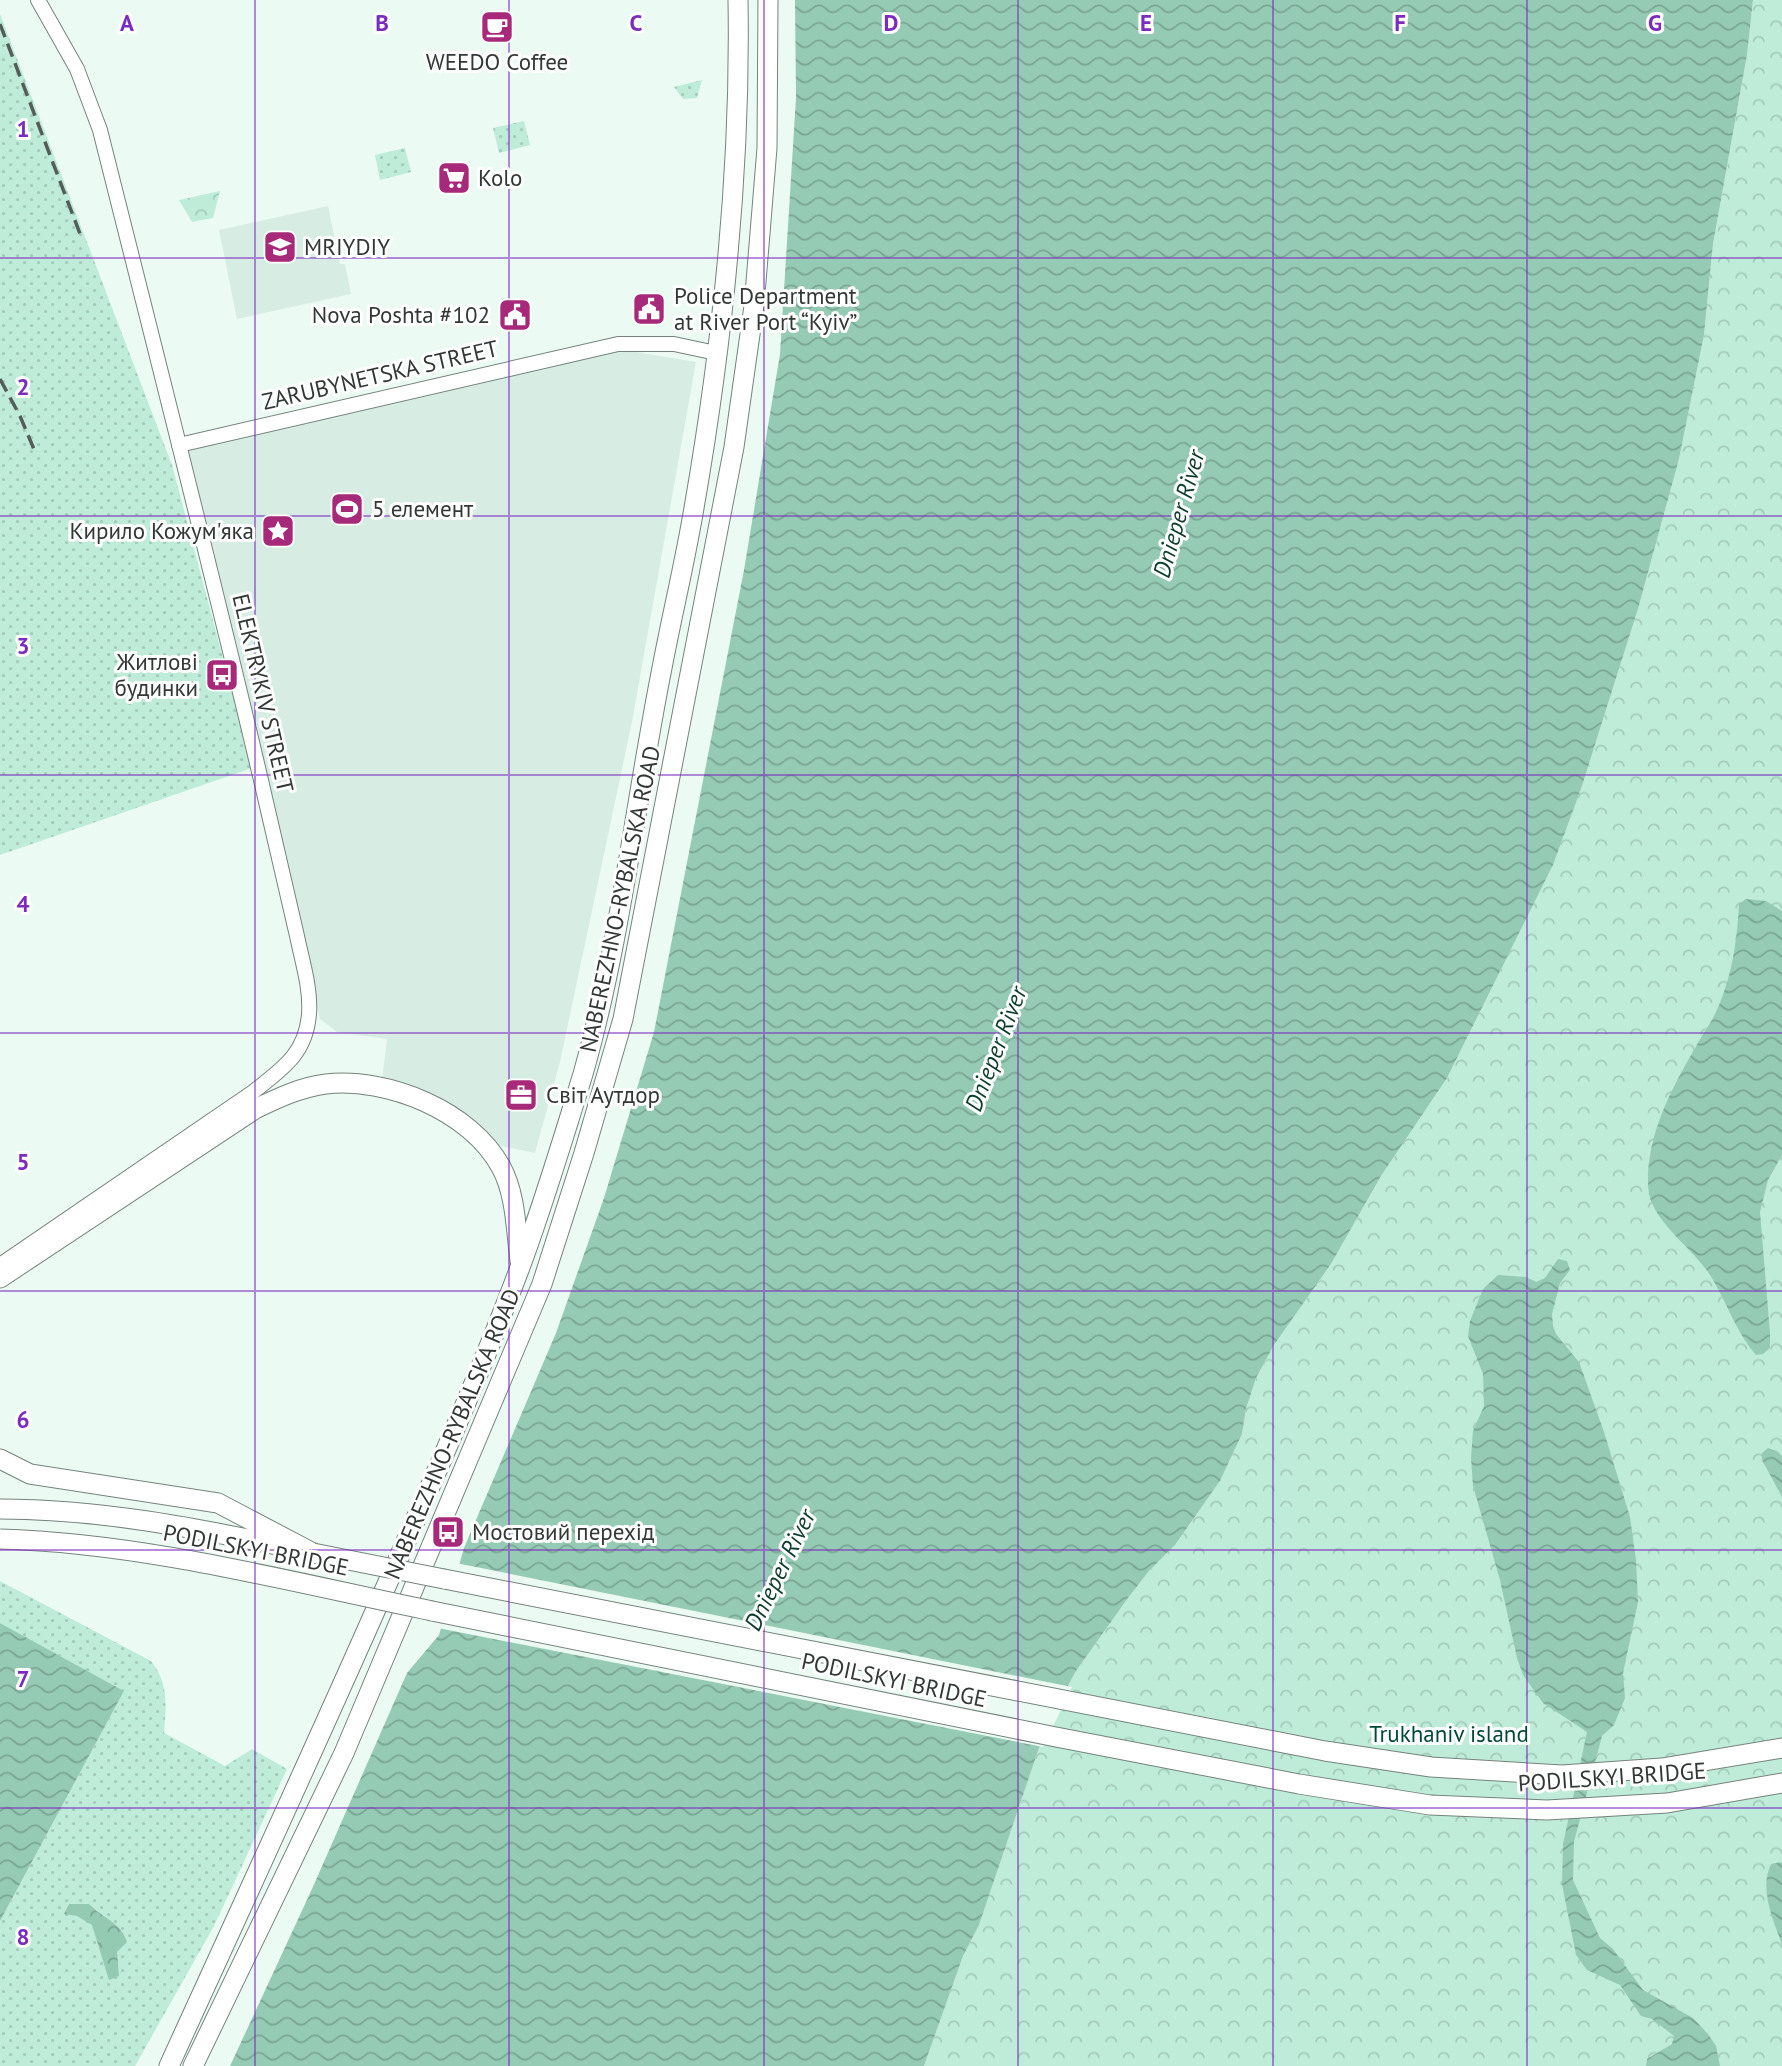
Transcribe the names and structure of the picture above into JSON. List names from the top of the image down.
{
  "streets": {
    "main road": ["NABEREZHNO-RYBALSKA ROAD", "PODILSKYI BRIDGE"],
    "street": ["ZARUBYNETSKA STREET", "ELEKTRYKIV STREET"]
  },
  "crossings": [
    ["ZARUBYNETSKA STREET", "ELEKTRYKIV STREET"],
    ["ZARUBYNETSKA STREET", "NABEREZHNO-RYBALSKA ROAD"]
  ],
  "water": ["Dnieper River"],
  "parks": ["Trukhaniv island"],
  "places": {
    "cafe": ["WEEDO Coffee"],
    "supermarket": ["Kolo"],
    "school or university": ["MRIYDIY"],
    "public building": ["Police Department at River Port “Kyiv”", "Nova Poshta #102"],
    "sports": ["5 елемент"],
    "place": ["Кирило Кожум'яка"],
    "bus stop": ["Житлові будинки", "Мостовий перехід"],
    "office": ["Світ Аутдор"]
  },
  "grid": {
    "columns": [
      "A",
      "B",
      "C",
      "D",
      "E",
      "F",
      "G"
    ],
    "rows": [
      "1",
      "2",
      "3",
      "4",
      "5",
      "6",
      "7",
      "8"
    ]
  }
}
